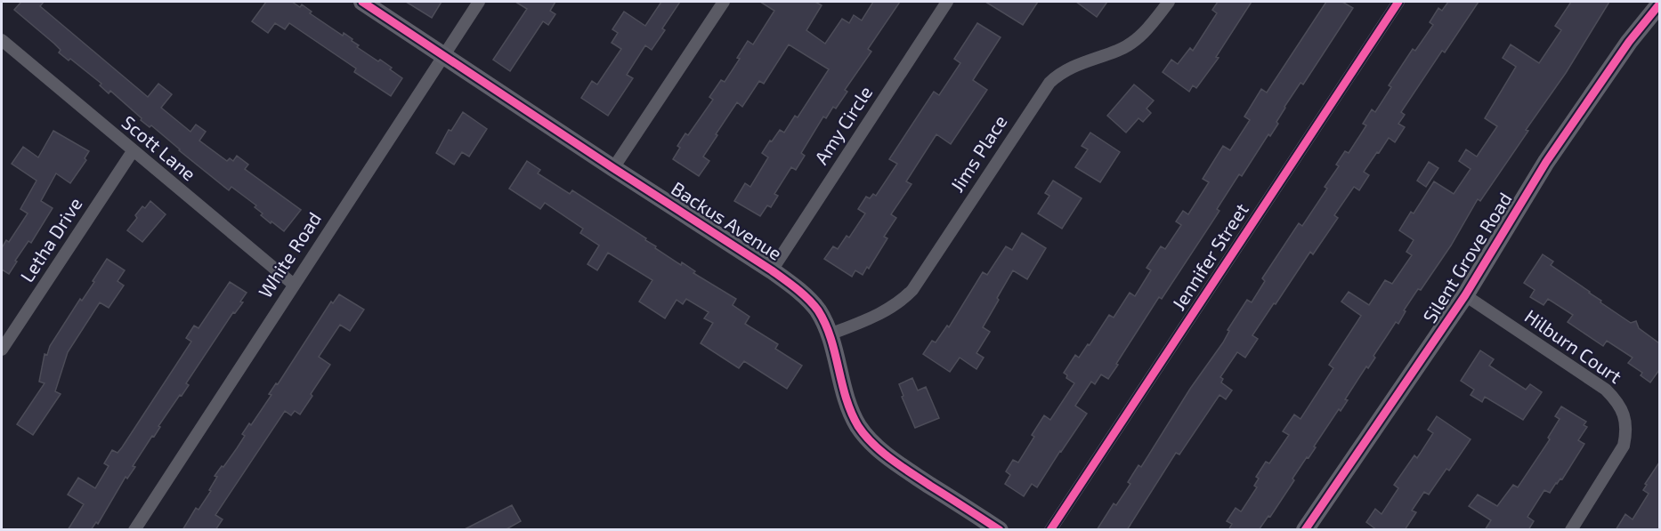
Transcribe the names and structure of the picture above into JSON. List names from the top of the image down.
{
  "streets": {
    "street": [
      "Amy Circle",
      "Scott Lane",
      "Jims Place",
      "Backus Avenue",
      "Letha Drive",
      "White Road",
      "Jennifer Street",
      "Silent Grove Road",
      "Hilburn Court"
    ]
  },
  "crossings": [
    ["Amy Circle", "Backus Avenue"],
    ["Scott Lane", "Letha Drive"],
    ["Scott Lane", "White Road"],
    ["Jims Place", "Backus Avenue"],
    ["Backus Avenue", "White Road"],
    ["Silent Grove Road", "Hilburn Court"]
  ]
}
